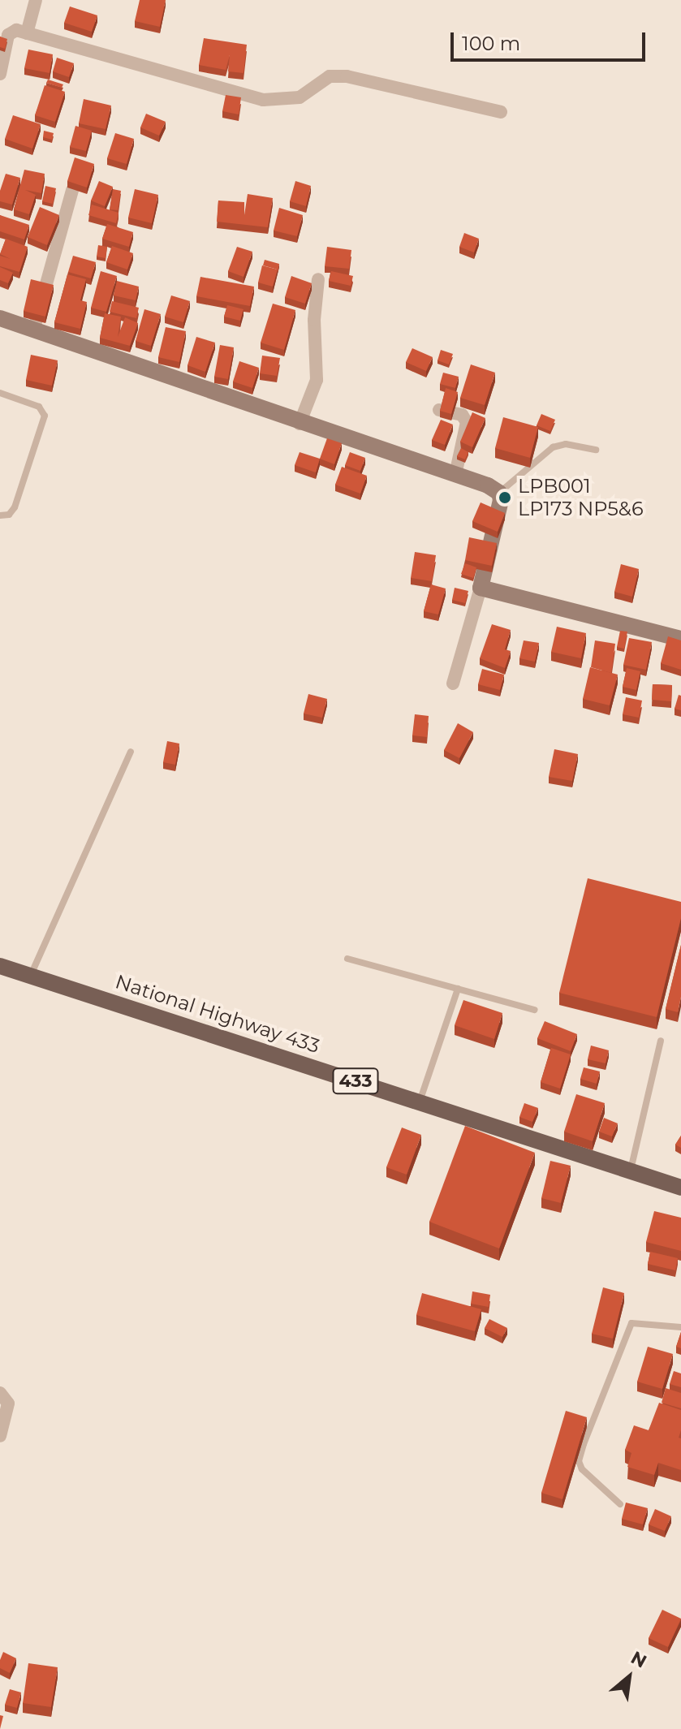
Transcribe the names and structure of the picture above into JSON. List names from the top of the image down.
{
  "streets": {
    "main road": ["National Highway 433", "433"]
  },
  "places": ["LPB001 LP173 NP5&6"],
  "scale_bar": "100 m",
  "north": "top right"
}
